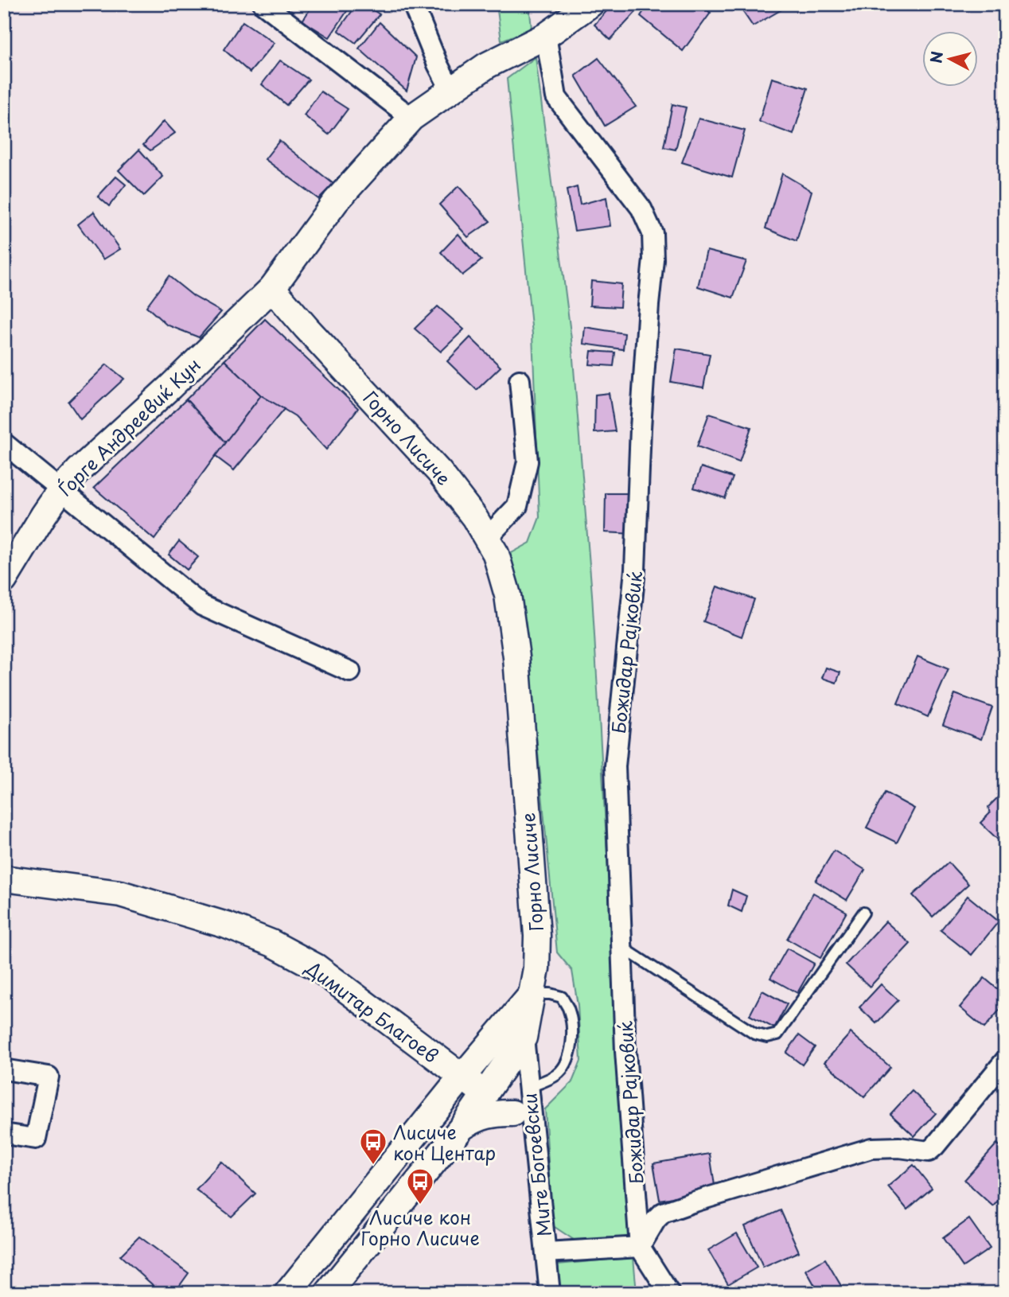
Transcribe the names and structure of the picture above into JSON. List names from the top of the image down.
{
  "streets": {
    "street": [
      "Ѓорге Андреевиќ Кун",
      "Горно Лисиче",
      "Божидар Рајковиќ",
      "Димитар Благоев",
      "Мите Богоевски"
    ]
  },
  "crossings": [
    ["Ѓорге Андреевиќ Кун", "Горно Лисиче"],
    ["Горно Лисиче", "Мите Богоевски"],
    ["Димитар Благоев", "Мите Богоевски"]
  ],
  "places": {
    "bus stop": ["Лисиче кон Центар", "Лисиче кон Горно Лисиче"]
  },
  "north": "left"
}
